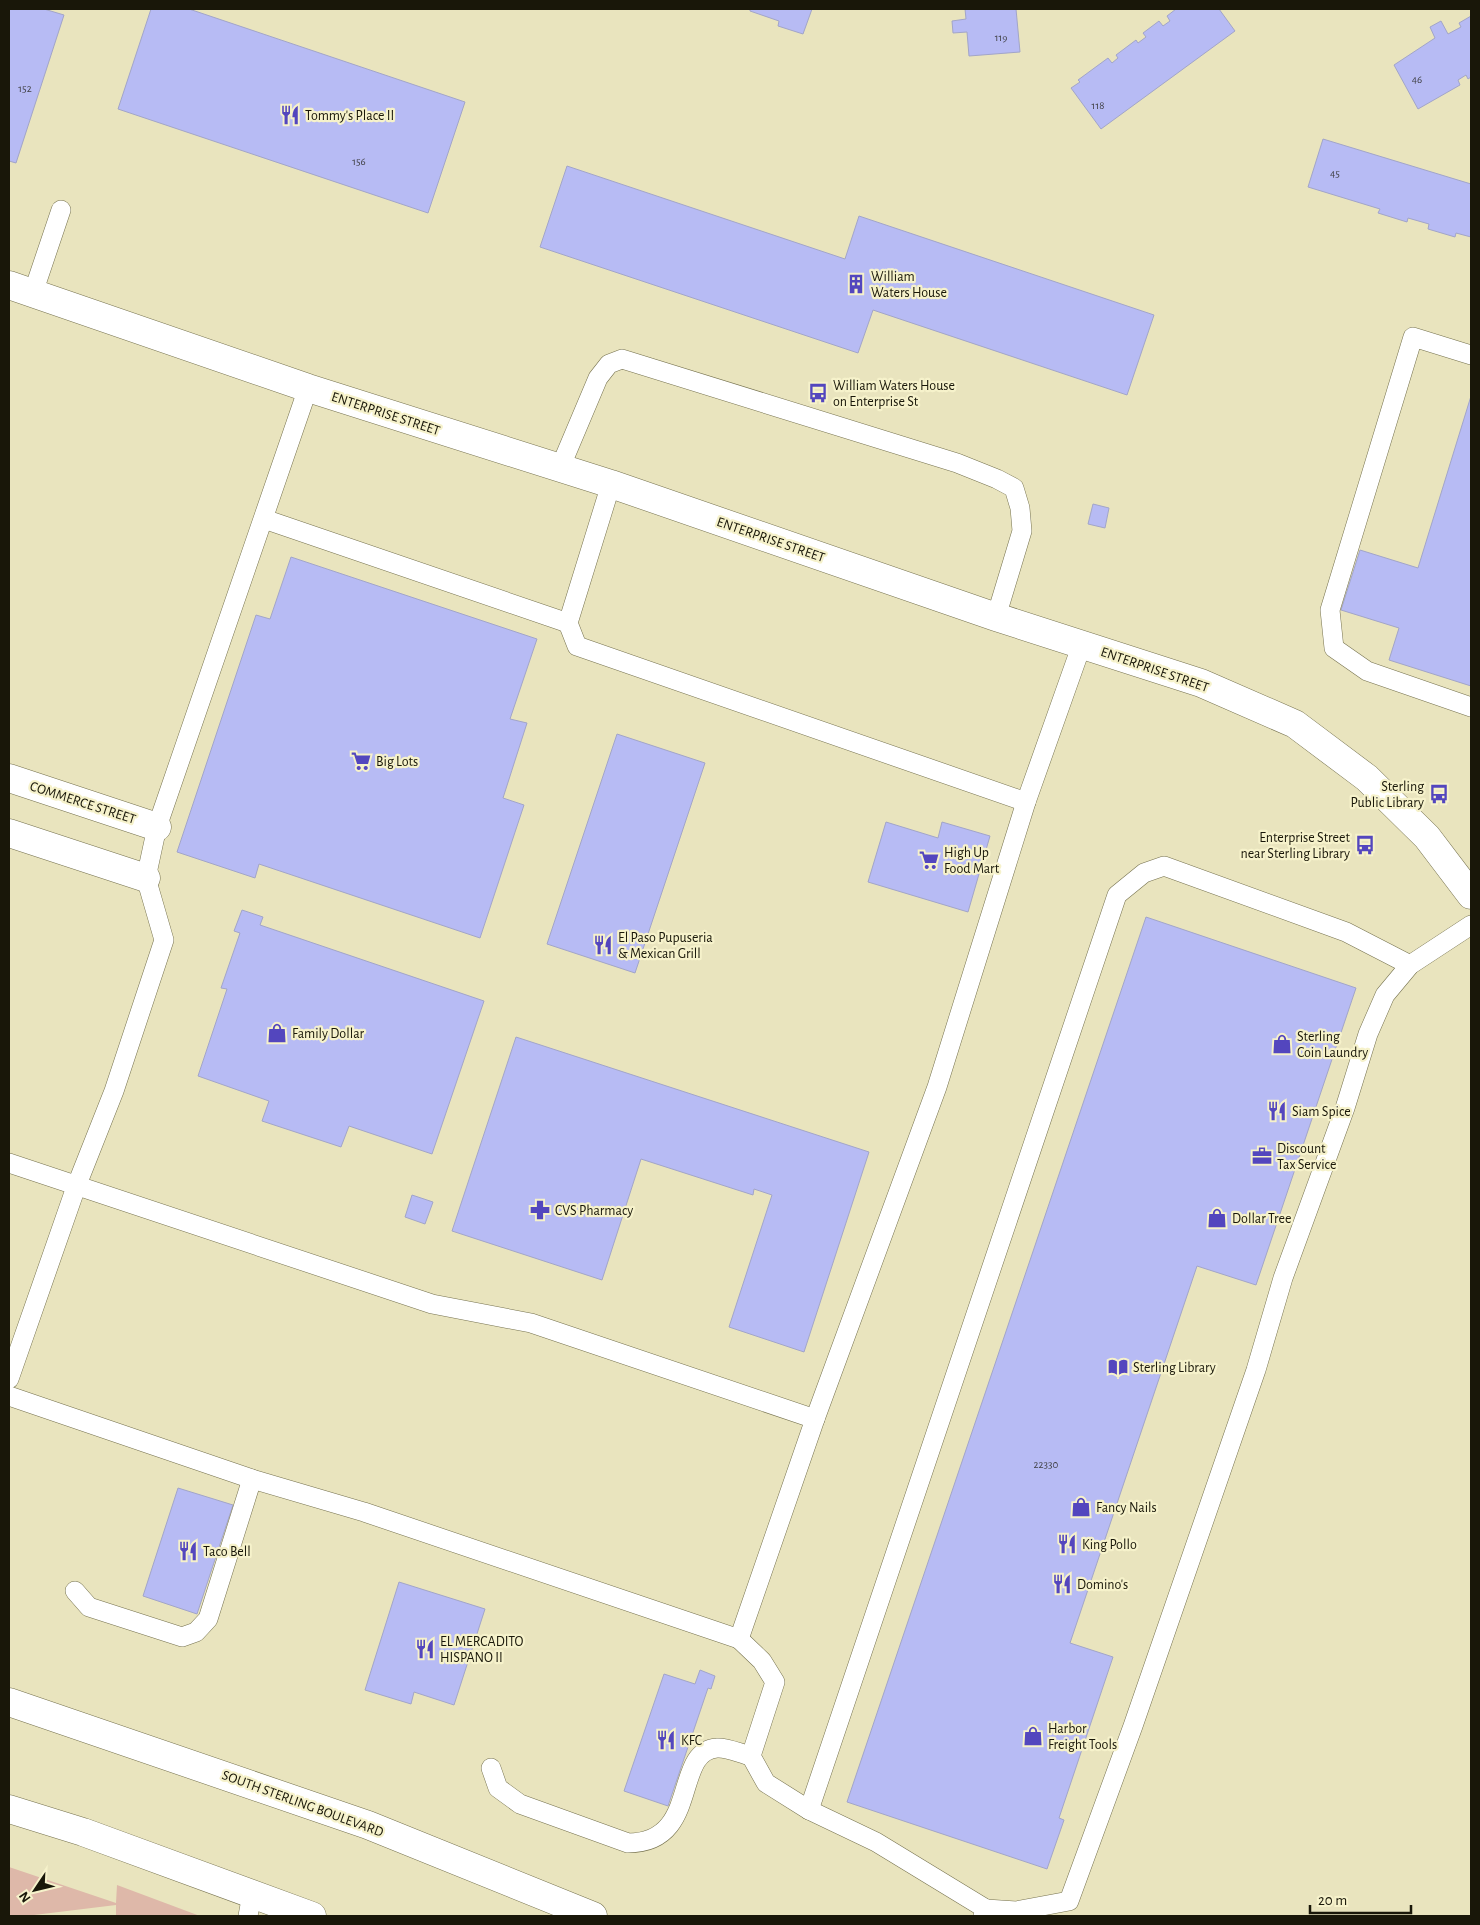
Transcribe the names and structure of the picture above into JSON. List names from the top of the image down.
{
  "streets": {
    "street": ["ENTERPRISE STREET", "COMMERCE STREET", "SOUTH STERLING BOULEVARD"]
  },
  "places": {
    "restaurant": [
      "Tommy's Place II",
      "El Paso Pupuseria & Mexican Grill",
      "Siam Spice",
      "King Pollo",
      "Taco Bell",
      "Domino's",
      "EL MERCADITO HISPANO II",
      "KFC"
    ],
    "building": ["William Waters House"],
    "bus stop": ["William Waters House on Enterprise St", "Sterling Public Library", "Enterprise Street near Sterling Library"],
    "supermarket": ["Big Lots", "High Up Food Mart"],
    "shop": [
      "Family Dollar",
      "Sterling Coin Laundry",
      "Dollar Tree",
      "Fancy Nails",
      "Harbor Freight Tools"
    ],
    "office": ["Discount Tax Service"],
    "pharmacy": ["CVS Pharmacy"],
    "library": ["Sterling Library"]
  },
  "house_numbers": [
    "119",
    "46",
    "152",
    "118",
    "156",
    "45",
    "22330"
  ],
  "scale_bar": "20 m",
  "north": "bottom left"
}
